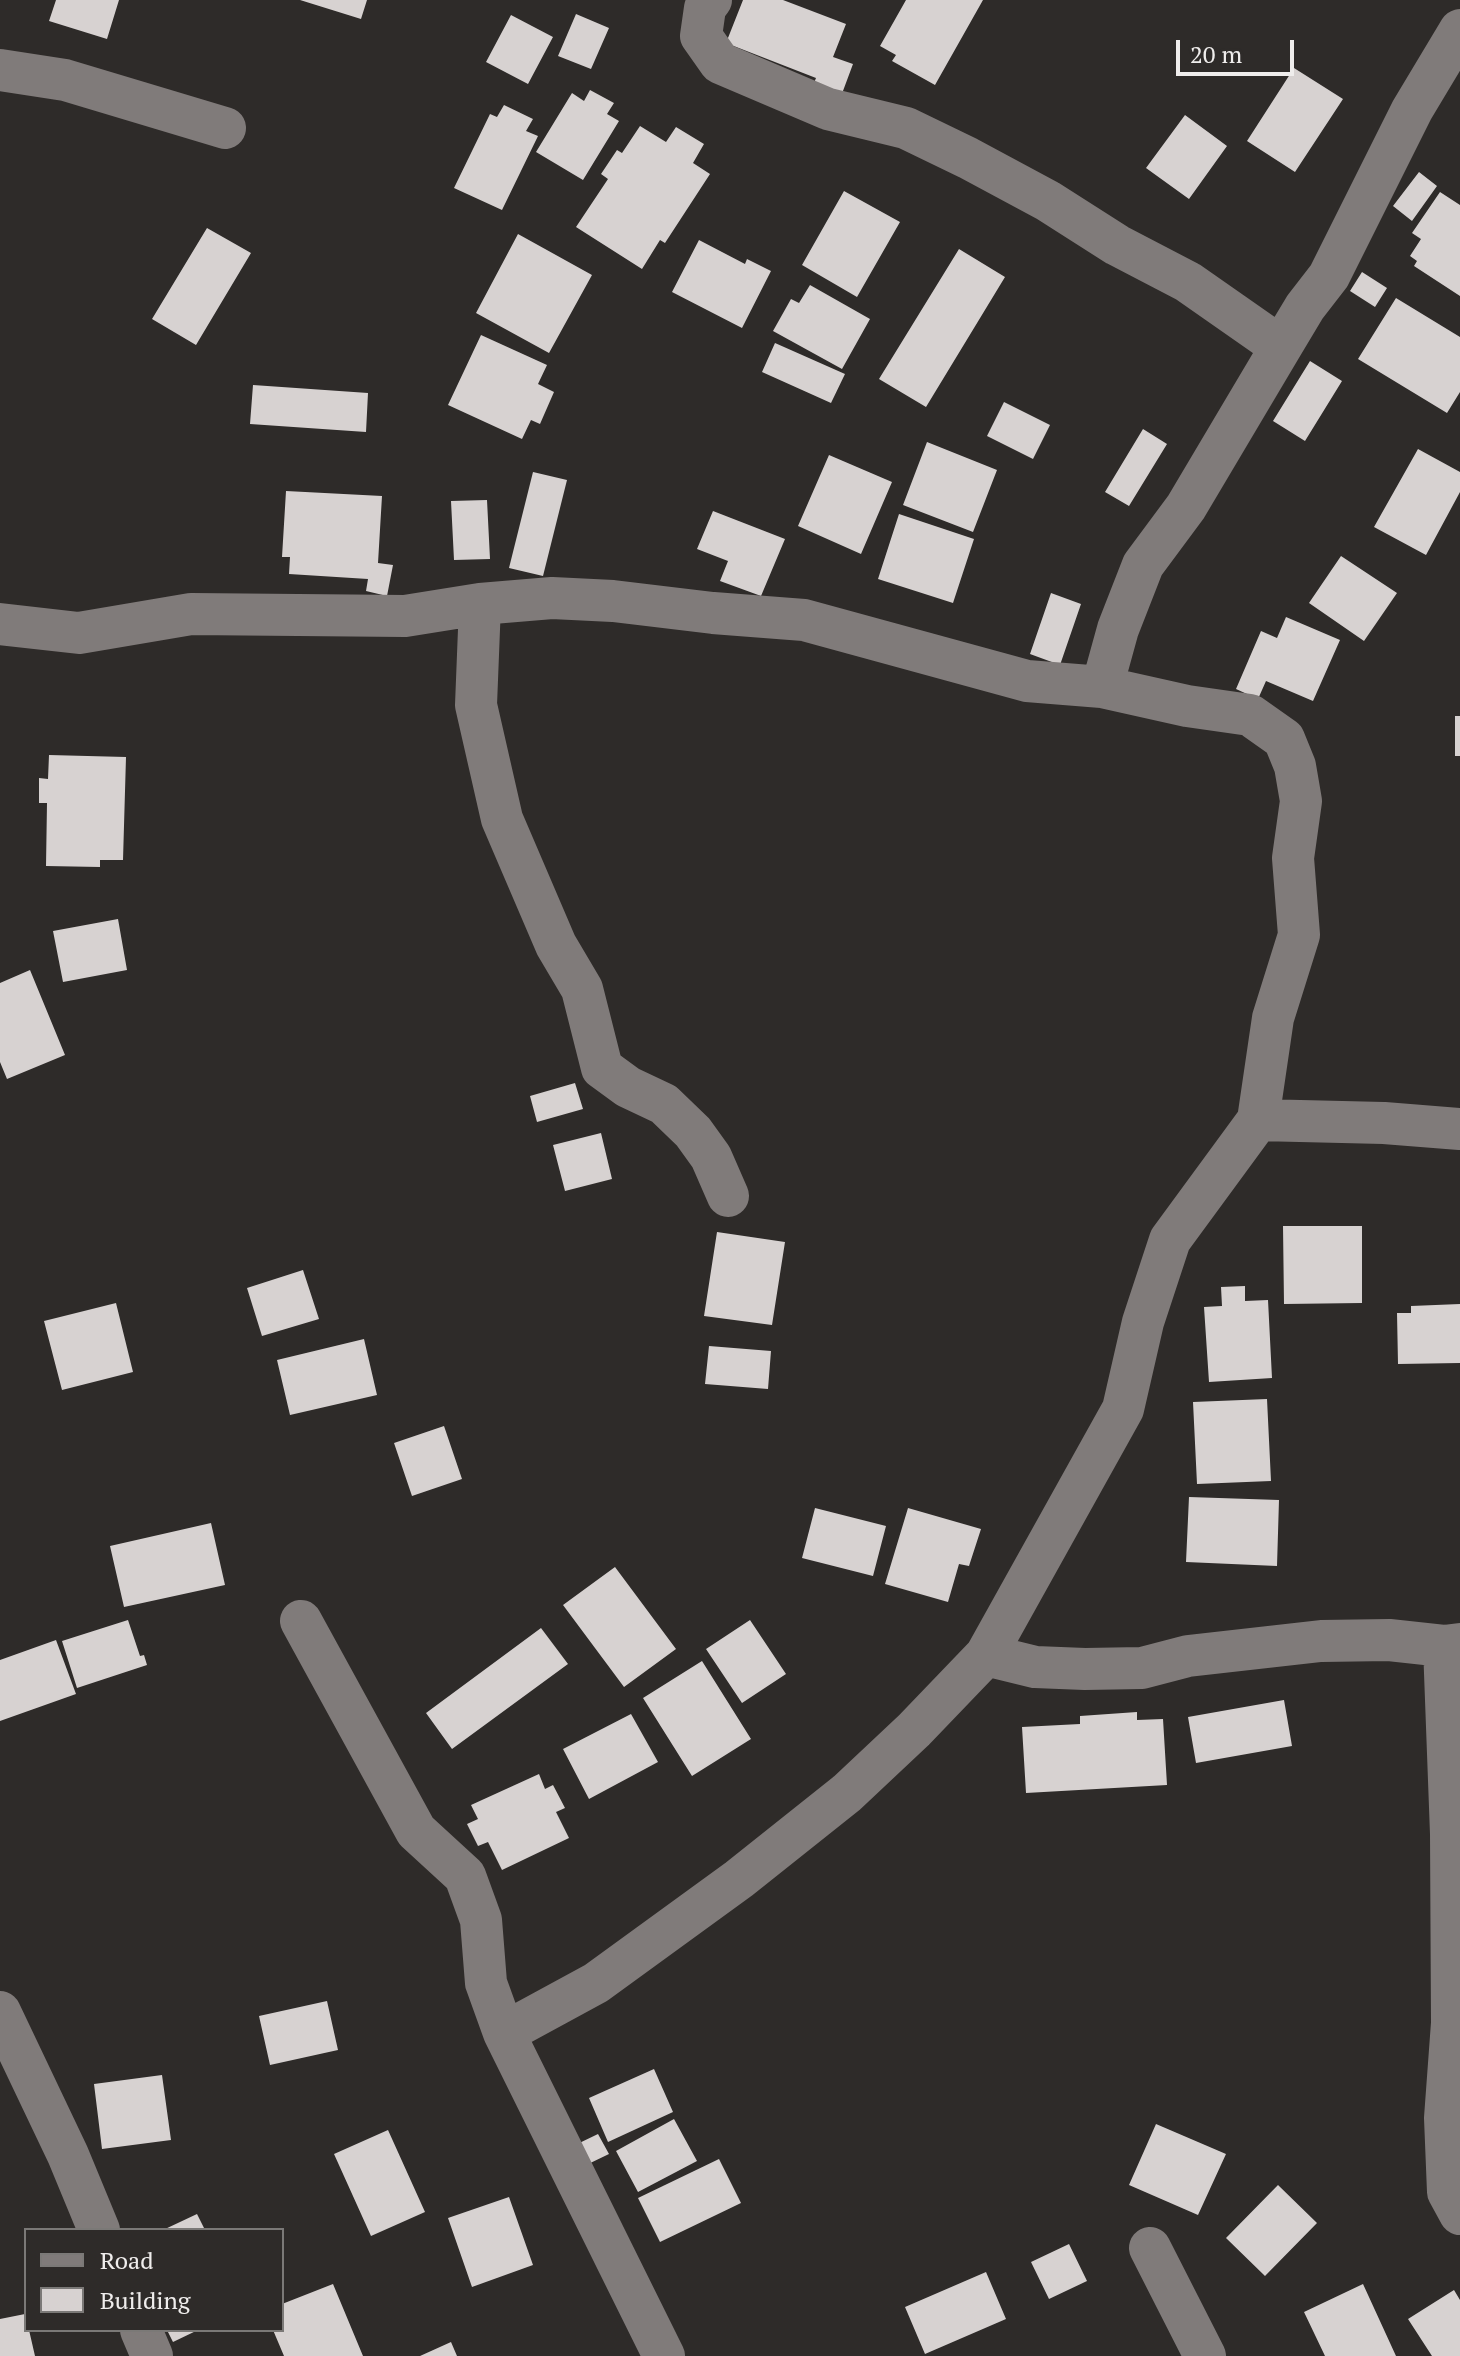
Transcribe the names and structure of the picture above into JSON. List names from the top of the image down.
{
  "legend": ["Road", "Building"],
  "scale_bar": "20 m"
}
